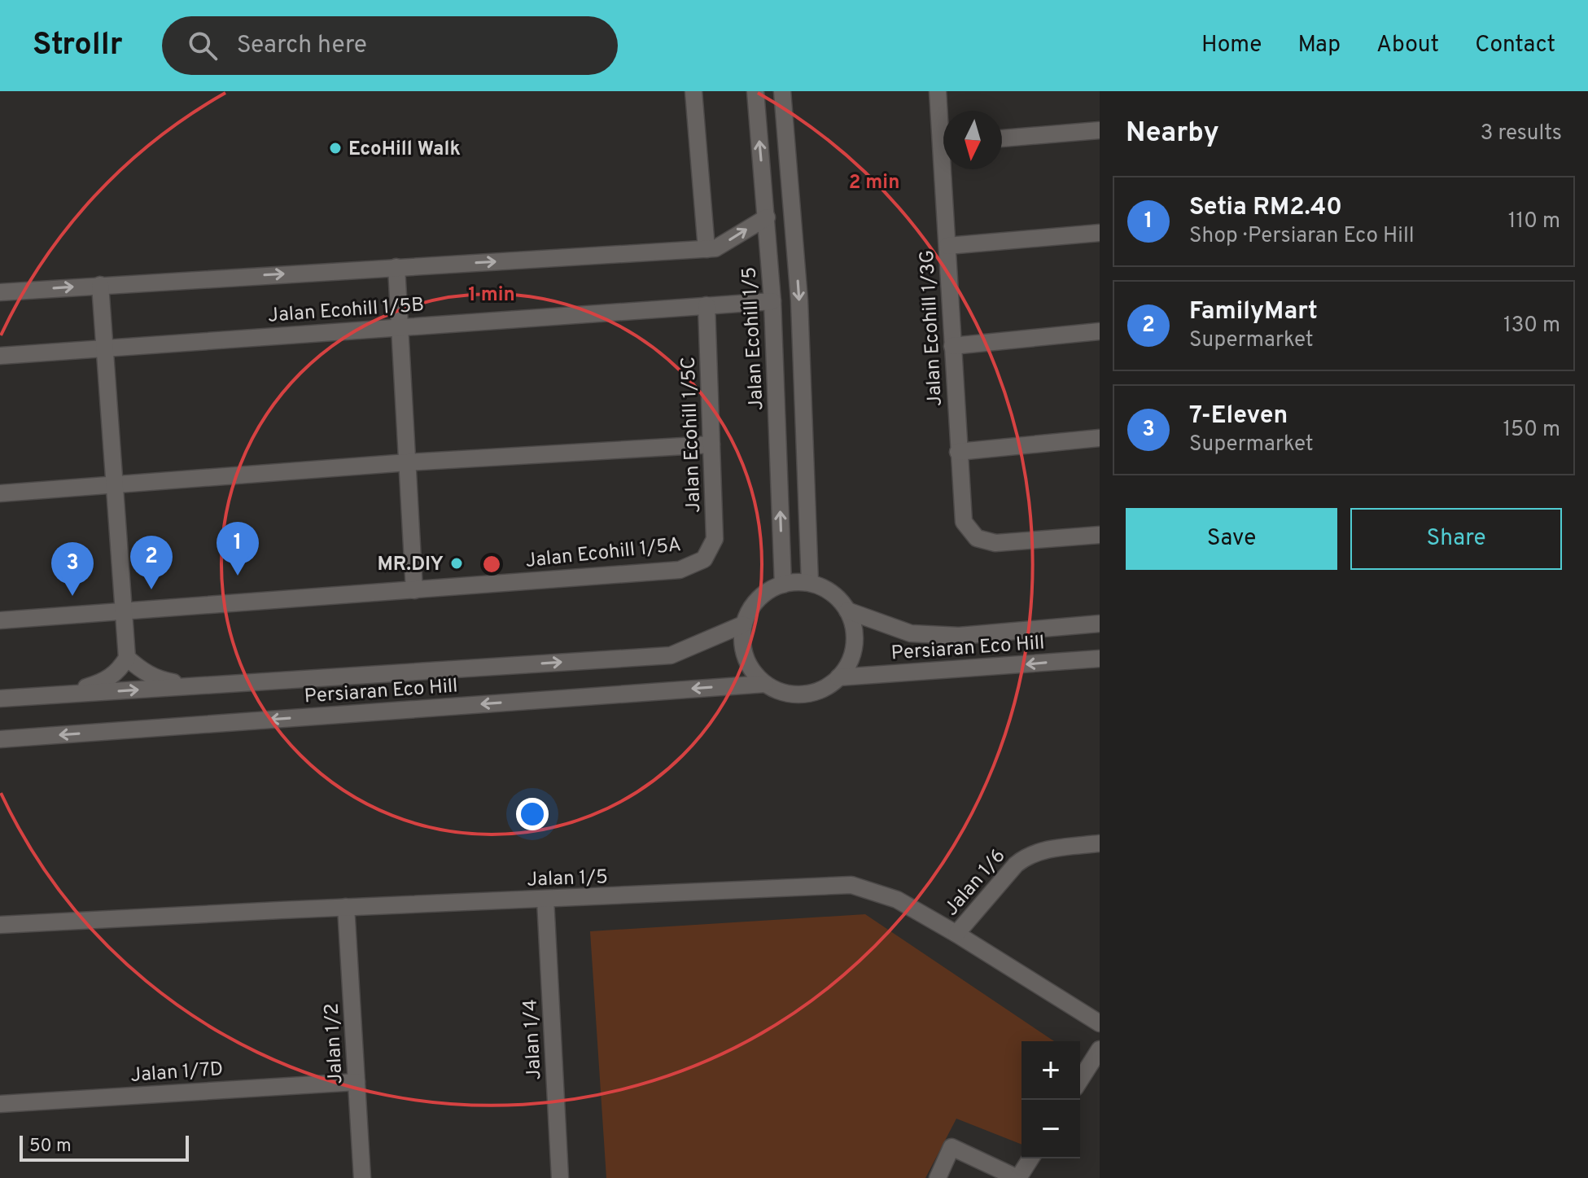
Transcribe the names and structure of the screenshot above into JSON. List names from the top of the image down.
{
  "streets": {
    "street": [
      "Jalan Ecohill 1/5B",
      "Jalan Ecohill 1/3G",
      "Jalan Ecohill 1/5",
      "Jalan Ecohill 1/5C",
      "Jalan Ecohill 1/5A",
      "Persiaran Eco Hill",
      "Jalan 1/5",
      "Jalan 1/6",
      "Jalan 1/4",
      "Jalan 1/2",
      "Jalan 1/7D"
    ]
  },
  "crossings": [
    ["Jalan Ecohill 1/5B", "Jalan Ecohill 1/5"],
    ["Jalan Ecohill 1/5B", "Jalan Ecohill 1/5C"],
    ["Jalan Ecohill 1/5", "Persiaran Eco Hill"],
    ["Jalan Ecohill 1/5C", "Jalan Ecohill 1/5A"],
    ["Jalan 1/5", "Jalan 1/6"],
    ["Jalan 1/5", "Jalan 1/4"],
    ["Jalan 1/5", "Jalan 1/2"],
    ["Jalan 1/2", "Jalan 1/7D"]
  ],
  "places": ["EcoHill Walk", "MR.DIY"],
  "scale_bar": "50 m",
  "north": "bottom",
  "page": {
    "header": "Strollr",
    "search": "Search here",
    "nav": [
      "Home",
      "Map",
      "About",
      "Contact"
    ],
    "heading": ["Nearby", "3 results"],
    "list": [
      {
        "mark": "1",
        "name": "Setia RM2.40",
        "note": "Shop · Persiaran Eco Hill",
        "value": "110 m"
      },
      {
        "mark": "2",
        "name": "FamilyMart",
        "note": "Supermarket",
        "value": "130 m"
      },
      {
        "mark": "3",
        "name": "7-Eleven",
        "note": "Supermarket",
        "value": "150 m"
      }
    ],
    "buttons": ["Save", "Share"],
    "pins": ["1", "2", "3"],
    "map_buttons": ["+", "−"],
    "scale": "50 m"
  },
  "rings": ["2 min", "1 min"]
}
